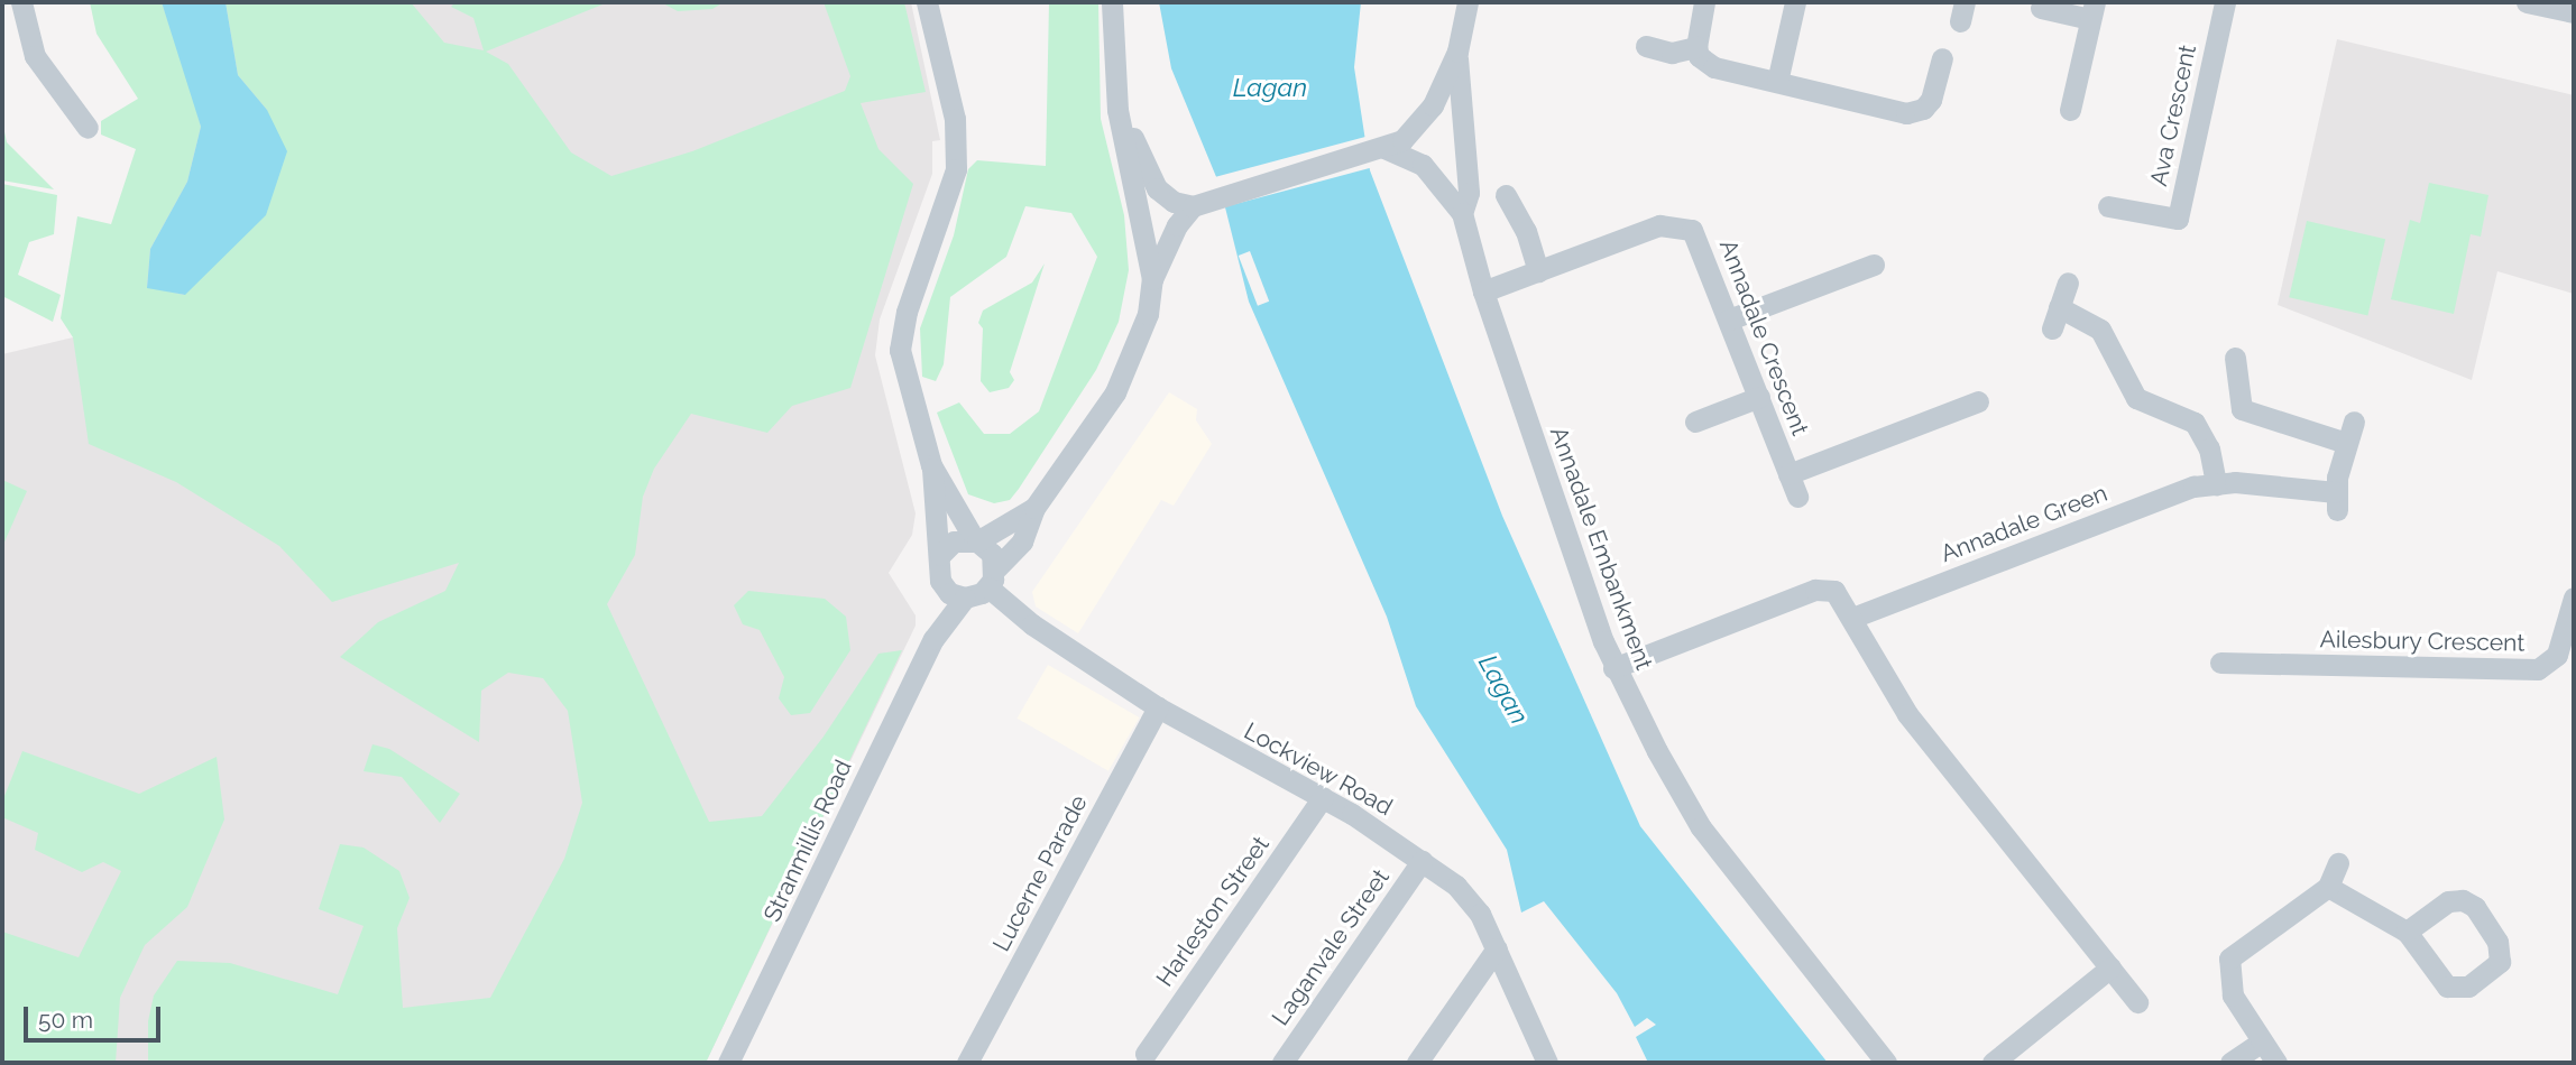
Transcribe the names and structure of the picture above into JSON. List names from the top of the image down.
{
  "streets": {
    "street": [
      "Ava Crescent",
      "Annadale Crescent",
      "Annadale Green",
      "Annadale Embankment",
      "Ailesbury Crescent",
      "Lockview Road",
      "Stranmillis Road",
      "Lucerne Parade",
      "Harleston Street",
      "Laganvale Street"
    ]
  },
  "crossings": [
    ["Annadale Crescent", "Annadale Embankment"],
    ["Lockview Road", "Stranmillis Road"],
    ["Lockview Road", "Lucerne Parade"],
    ["Lockview Road", "Harleston Street"],
    ["Lockview Road", "Laganvale Street"]
  ],
  "water": ["Lagan"],
  "scale_bar": "50 m"
}
